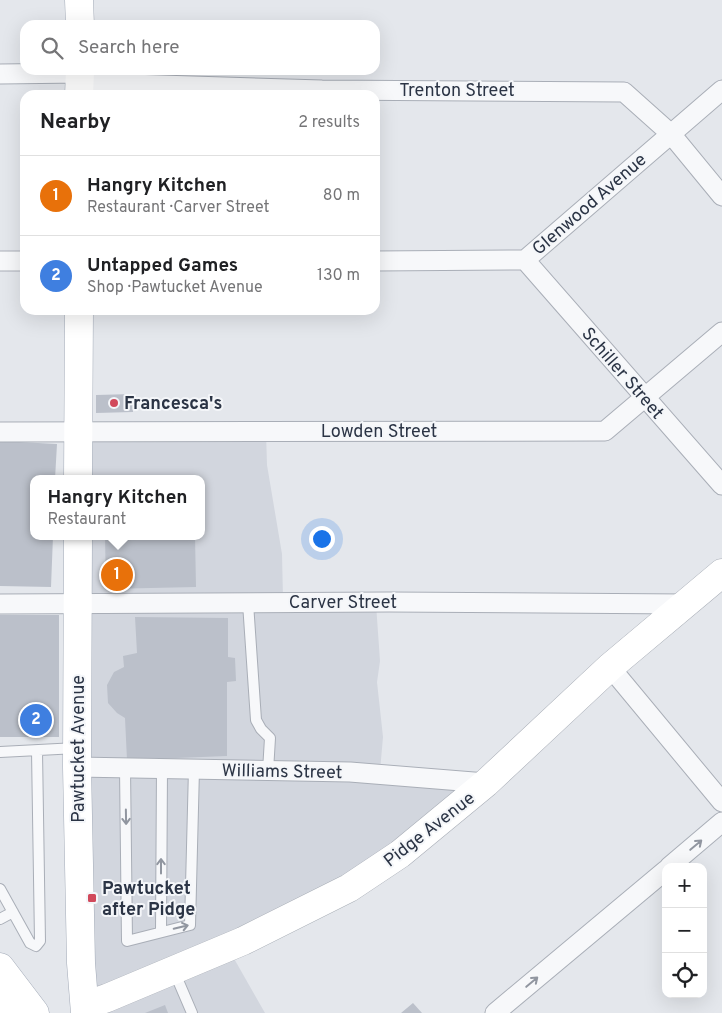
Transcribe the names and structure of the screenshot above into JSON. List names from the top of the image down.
{
  "streets": {
    "street": [
      "Trenton Street",
      "Glenwood Avenue",
      "Schiller Street",
      "Lowden Street",
      "Carver Street",
      "Pawtucket Avenue",
      "Williams Street",
      "Pidge Avenue"
    ]
  },
  "crossings": [
    ["Trenton Street", "Glenwood Avenue"],
    ["Glenwood Avenue", "Schiller Street"],
    ["Schiller Street", "Lowden Street"],
    ["Carver Street", "Pawtucket Avenue"],
    ["Carver Street", "Pidge Avenue"],
    ["Pawtucket Avenue", "Williams Street"],
    ["Pawtucket Avenue", "Pidge Avenue"],
    ["Williams Street", "Pidge Avenue"]
  ],
  "places": {
    "other": ["Francesca's"],
    "transit": ["Pawtucket after Pidge"]
  },
  "page": {
    "search": "Search here",
    "heading": ["Nearby", "2 results"],
    "list": [
      {
        "mark": "1",
        "name": "Hangry Kitchen",
        "note": "Restaurant · Carver Street",
        "value": "80 m"
      },
      {
        "mark": "2",
        "name": "Untapped Games",
        "note": "Shop · Pawtucket Avenue",
        "value": "130 m"
      }
    ],
    "popup": ["Hangry Kitchen", "Restaurant"],
    "pins": ["1", "2"],
    "map_buttons": ["+", "−"]
  }
}
